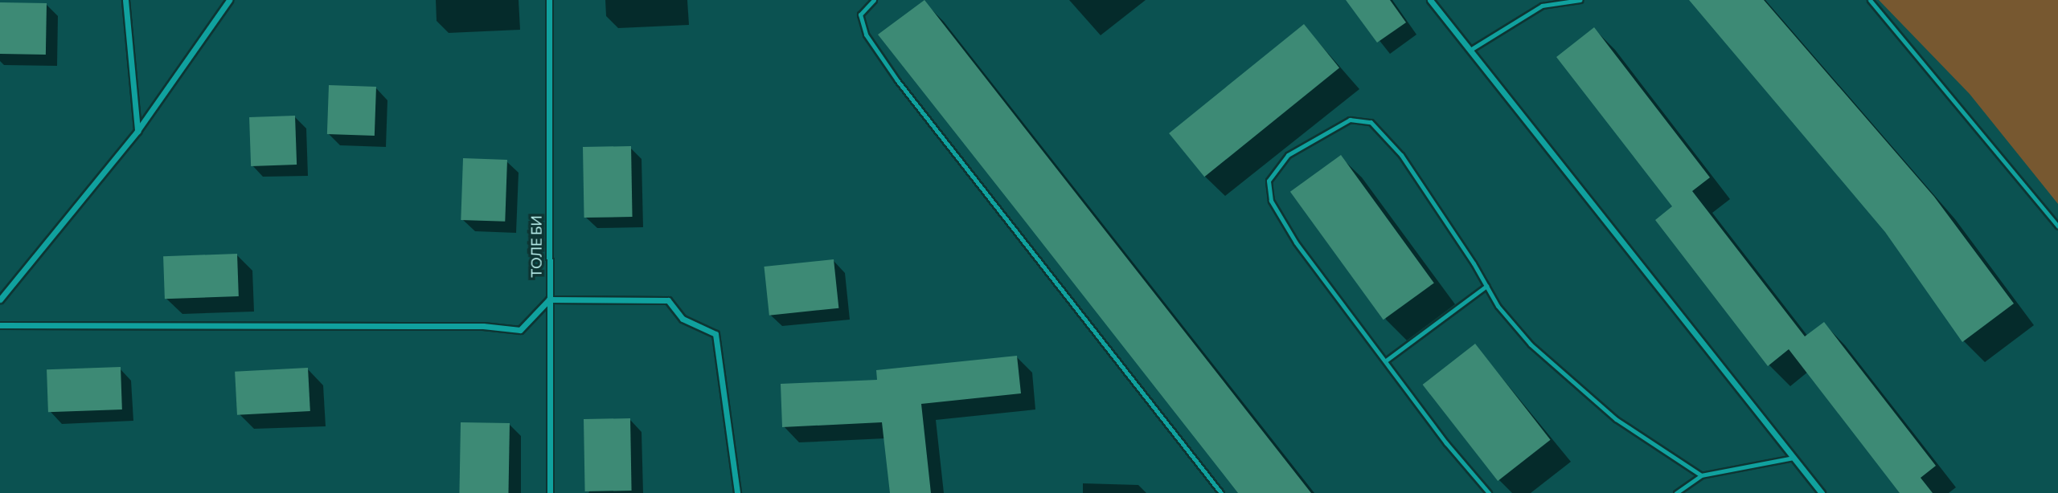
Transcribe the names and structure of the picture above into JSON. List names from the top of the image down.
{
  "streets": {
    "street": ["ТОЛЕ БИ"]
  }
}
